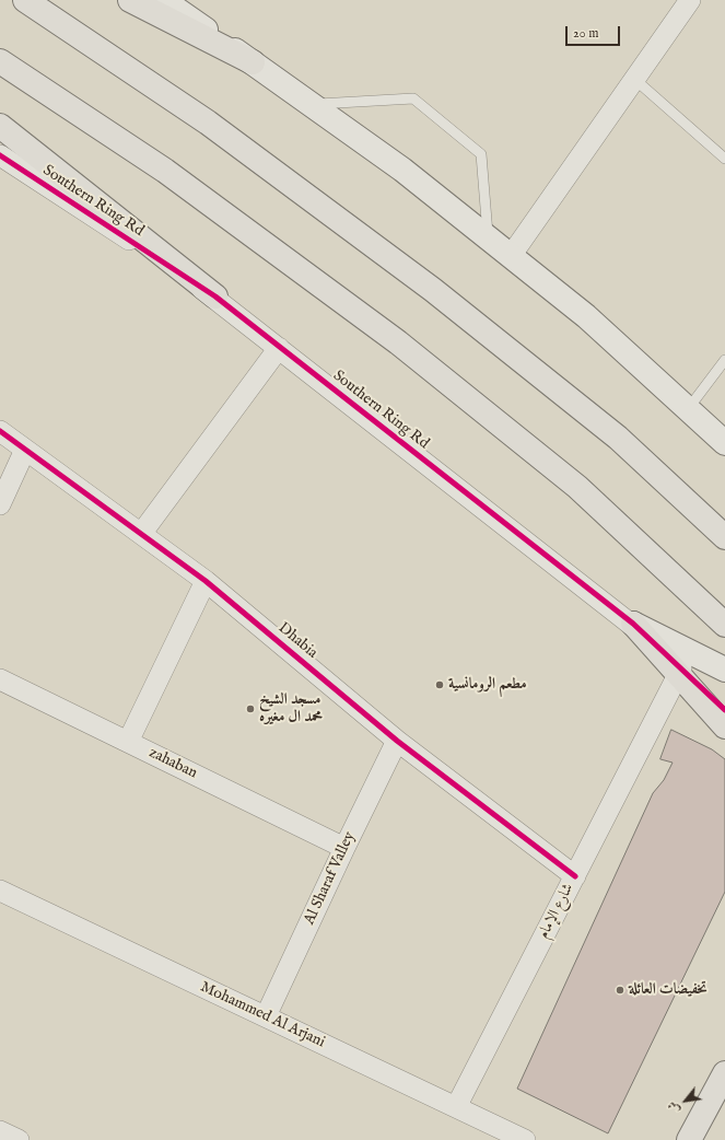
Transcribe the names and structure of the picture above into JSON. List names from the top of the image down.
{
  "streets": {
    "street": [
      "Southern Ring Rd",
      "Dhabia",
      "zahaban",
      "Al Sharaf Valley",
      "شارع الإمام",
      "Mohammed Al Arjani"
    ]
  },
  "crossings": [
    ["Dhabia", "Al Sharaf Valley"],
    ["Dhabia", "شارع الإمام"],
    ["zahaban", "Al Sharaf Valley"],
    ["Al Sharaf Valley", "Mohammed Al Arjani"],
    ["شارع الإمام", "Mohammed Al Arjani"]
  ],
  "places": ["مطعم الرومانسية", "مسجد الشيخ محمد ال مغيره", "تخفيضات العائلة"],
  "scale_bar": "20 m",
  "north": "bottom left"
}
